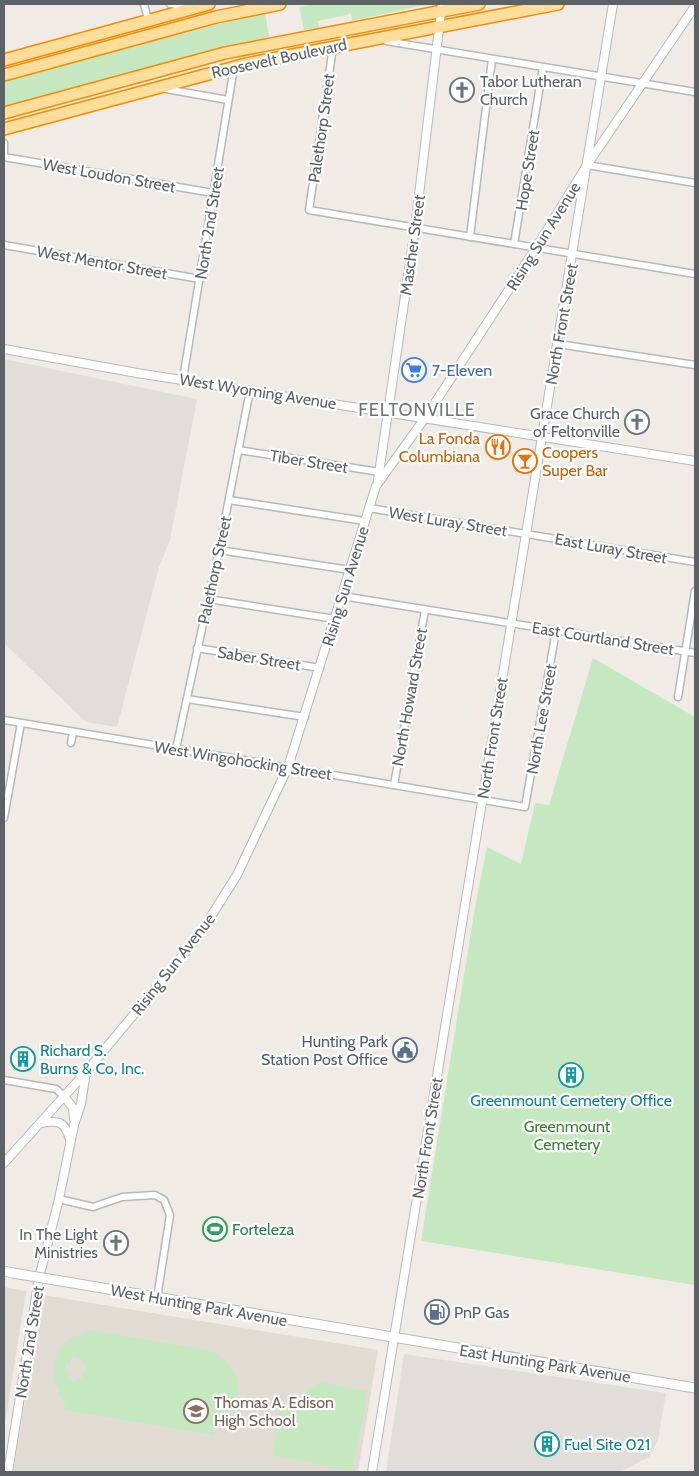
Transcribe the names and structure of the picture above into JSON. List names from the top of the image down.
{
  "streets": {
    "highway": ["Roosevelt Boulevard"],
    "main road": ["West Hunting Park Avenue", "East Hunting Park Avenue"],
    "street": [
      "Palethorp Street",
      "Hope Street",
      "West Loudon Street",
      "North 2nd Street",
      "Rising Sun Avenue",
      "Mascher Street",
      "West Mentor Street",
      "North Front Street",
      "West Wyoming Avenue",
      "Tiber Street",
      "West Luray Street",
      "East Luray Street",
      "East Courtland Street",
      "Saber Street",
      "North Howard Street",
      "North Lee Street",
      "West Wingohocking Street"
    ]
  },
  "crossings": [
    ["Roosevelt Boulevard", "Palethorp Street"],
    ["Roosevelt Boulevard", "North 2nd Street"],
    ["Roosevelt Boulevard", "Mascher Street"],
    ["Palethorp Street", "Mascher Street"],
    ["Palethorp Street", "West Wyoming Avenue"],
    ["Palethorp Street", "Tiber Street"],
    ["Palethorp Street", "West Luray Street"],
    ["Palethorp Street", "Saber Street"],
    ["Palethorp Street", "West Wingohocking Street"],
    ["West Loudon Street", "North 2nd Street"],
    ["North 2nd Street", "Rising Sun Avenue"],
    ["North 2nd Street", "West Mentor Street"],
    ["North 2nd Street", "West Wyoming Avenue"],
    ["Rising Sun Avenue", "Mascher Street"],
    ["Rising Sun Avenue", "North Front Street"],
    ["Rising Sun Avenue", "West Wyoming Avenue"],
    ["Rising Sun Avenue", "West Luray Street"],
    ["Rising Sun Avenue", "East Courtland Street"],
    ["Rising Sun Avenue", "Saber Street"],
    ["Rising Sun Avenue", "West Wingohocking Street"],
    ["Mascher Street", "West Wyoming Avenue"],
    ["Mascher Street", "Tiber Street"],
    ["North Front Street", "West Wyoming Avenue"],
    ["North Front Street", "West Luray Street"],
    ["North Front Street", "East Luray Street"],
    ["North Front Street", "East Courtland Street"],
    ["North Front Street", "West Wingohocking Street"],
    ["North Front Street", "West Hunting Park Avenue"],
    ["North Front Street", "East Hunting Park Avenue"],
    ["West Luray Street", "East Luray Street"],
    ["East Courtland Street", "North Howard Street"],
    ["East Courtland Street", "North Lee Street"],
    ["North Howard Street", "West Wingohocking Street"],
    ["North Lee Street", "West Wingohocking Street"],
    ["West Hunting Park Avenue", "East Hunting Park Avenue"]
  ],
  "districts": ["FELTONVILLE"],
  "parks": ["Greenmount Cemetery"],
  "places": {
    "church": ["Tabor Lutheran Church", "Grace Church of Feltonville", "In The Light Ministries"],
    "supermarket": ["7-Eleven"],
    "restaurant": ["La Fonda Columbiana"],
    "bar": ["Coopers Super Bar"],
    "public building": ["Hunting Park Station Post Office"],
    "building": ["Richard S. Burns & Co, Inc.", "Greenmount Cemetery Office", "Fuel Site 021"],
    "sports": ["Forteleza"],
    "fuel station": ["PnP Gas"],
    "school or university": ["Thomas A. Edison High School"]
  }
}
